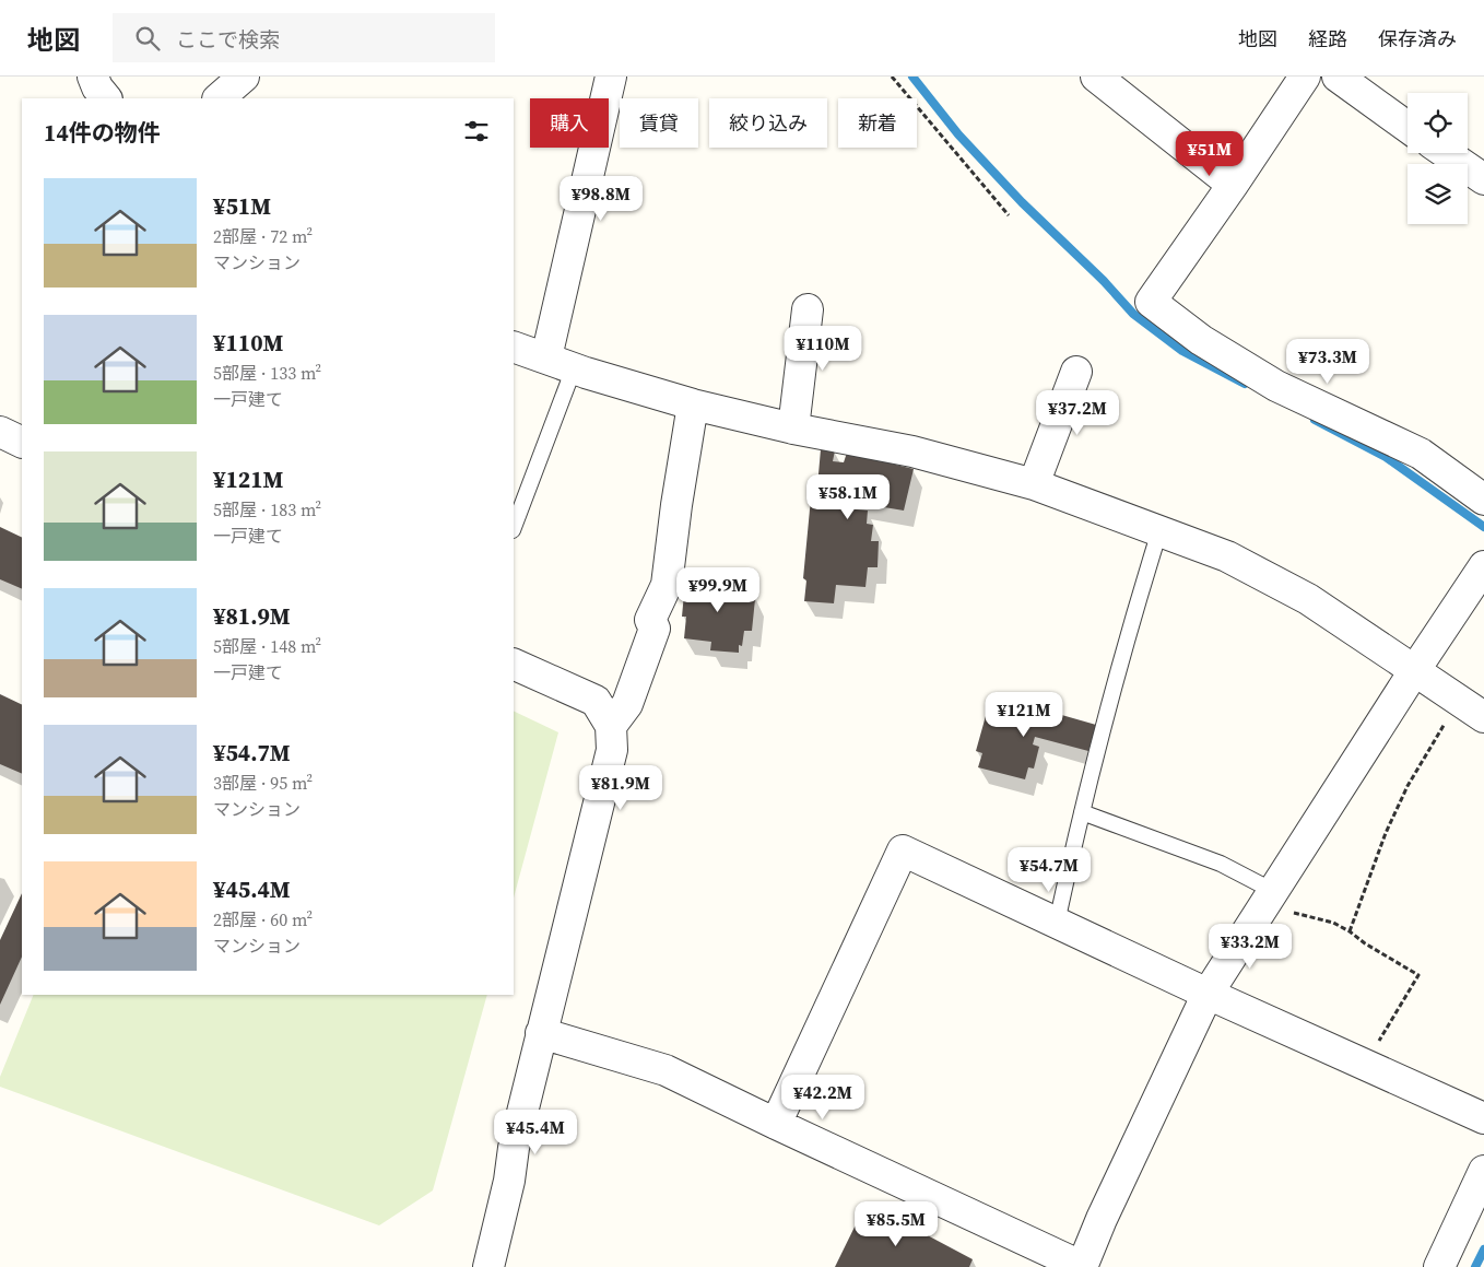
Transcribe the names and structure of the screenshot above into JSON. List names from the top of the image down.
{
  "page": {
    "header": "地図",
    "search": "ここで検索",
    "nav": ["地図", "経路", "保存済み"],
    "chip": [
      "購入",
      "賃貸",
      "絞り込み",
      "新着"
    ],
    "heading": "14件の物件",
    "price": [
      "¥51M",
      "¥98.8M",
      "¥110M",
      "¥73.3M",
      "¥37.2M",
      "¥58.1M",
      "¥99.9M",
      "¥121M",
      "¥81.9M",
      "¥54.7M",
      "¥33.2M",
      "¥42.2M",
      "¥45.4M",
      "¥85.5M"
    ],
    "list": [
      {
        "name": "¥51M",
        "note": "2部屋 · 72 m² · マンション"
      },
      {
        "name": "¥110M",
        "note": "5部屋 · 133 m² · 一戸建て"
      },
      {
        "name": "¥121M",
        "note": "5部屋 · 183 m² · 一戸建て"
      },
      {
        "name": "¥81.9M",
        "note": "5部屋 · 148 m² · 一戸建て"
      },
      {
        "name": "¥54.7M",
        "note": "3部屋 · 95 m² · マンション"
      },
      {
        "name": "¥45.4M",
        "note": "2部屋 · 60 m² · マンション"
      }
    ]
  }
}
